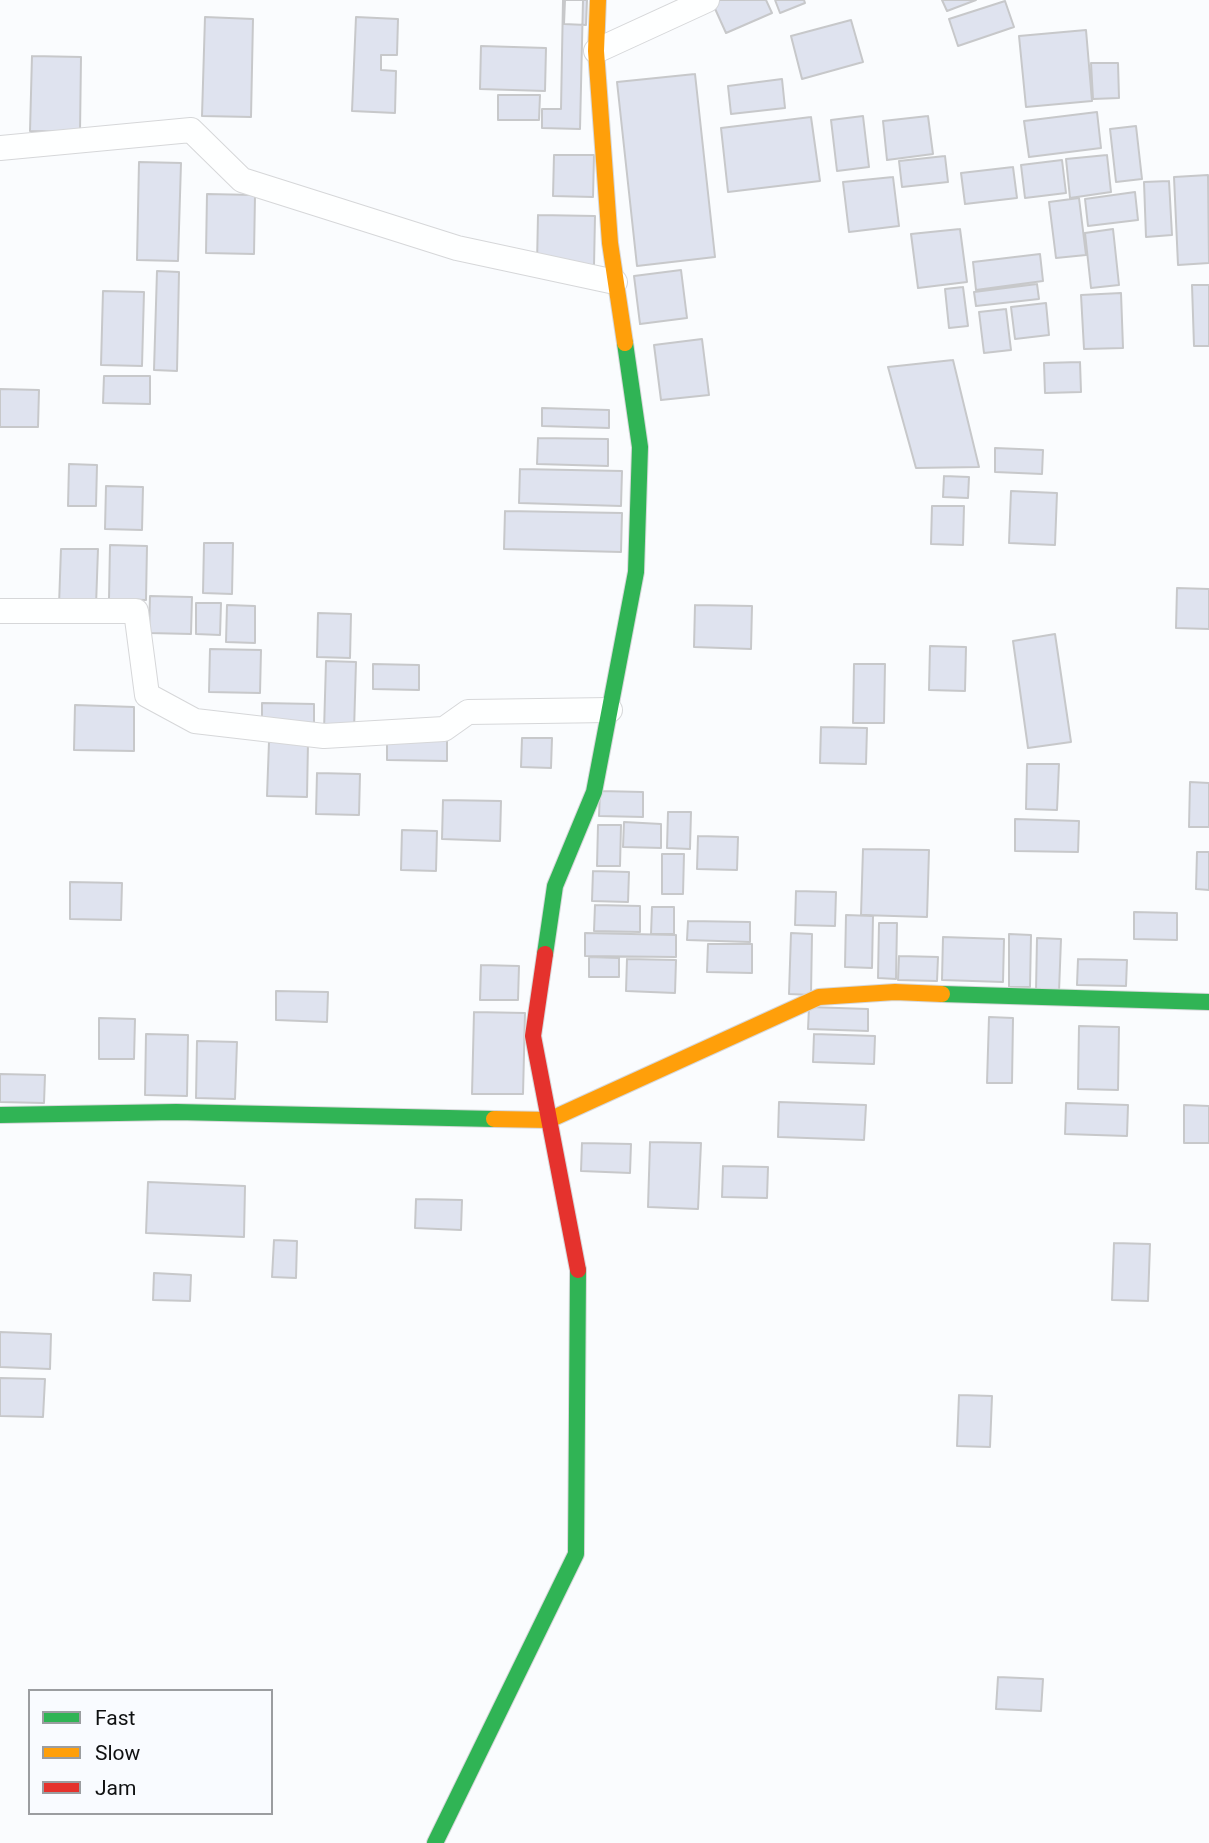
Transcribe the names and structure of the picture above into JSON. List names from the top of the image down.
{
  "legend": ["Fast", "Slow", "Jam"]
}
